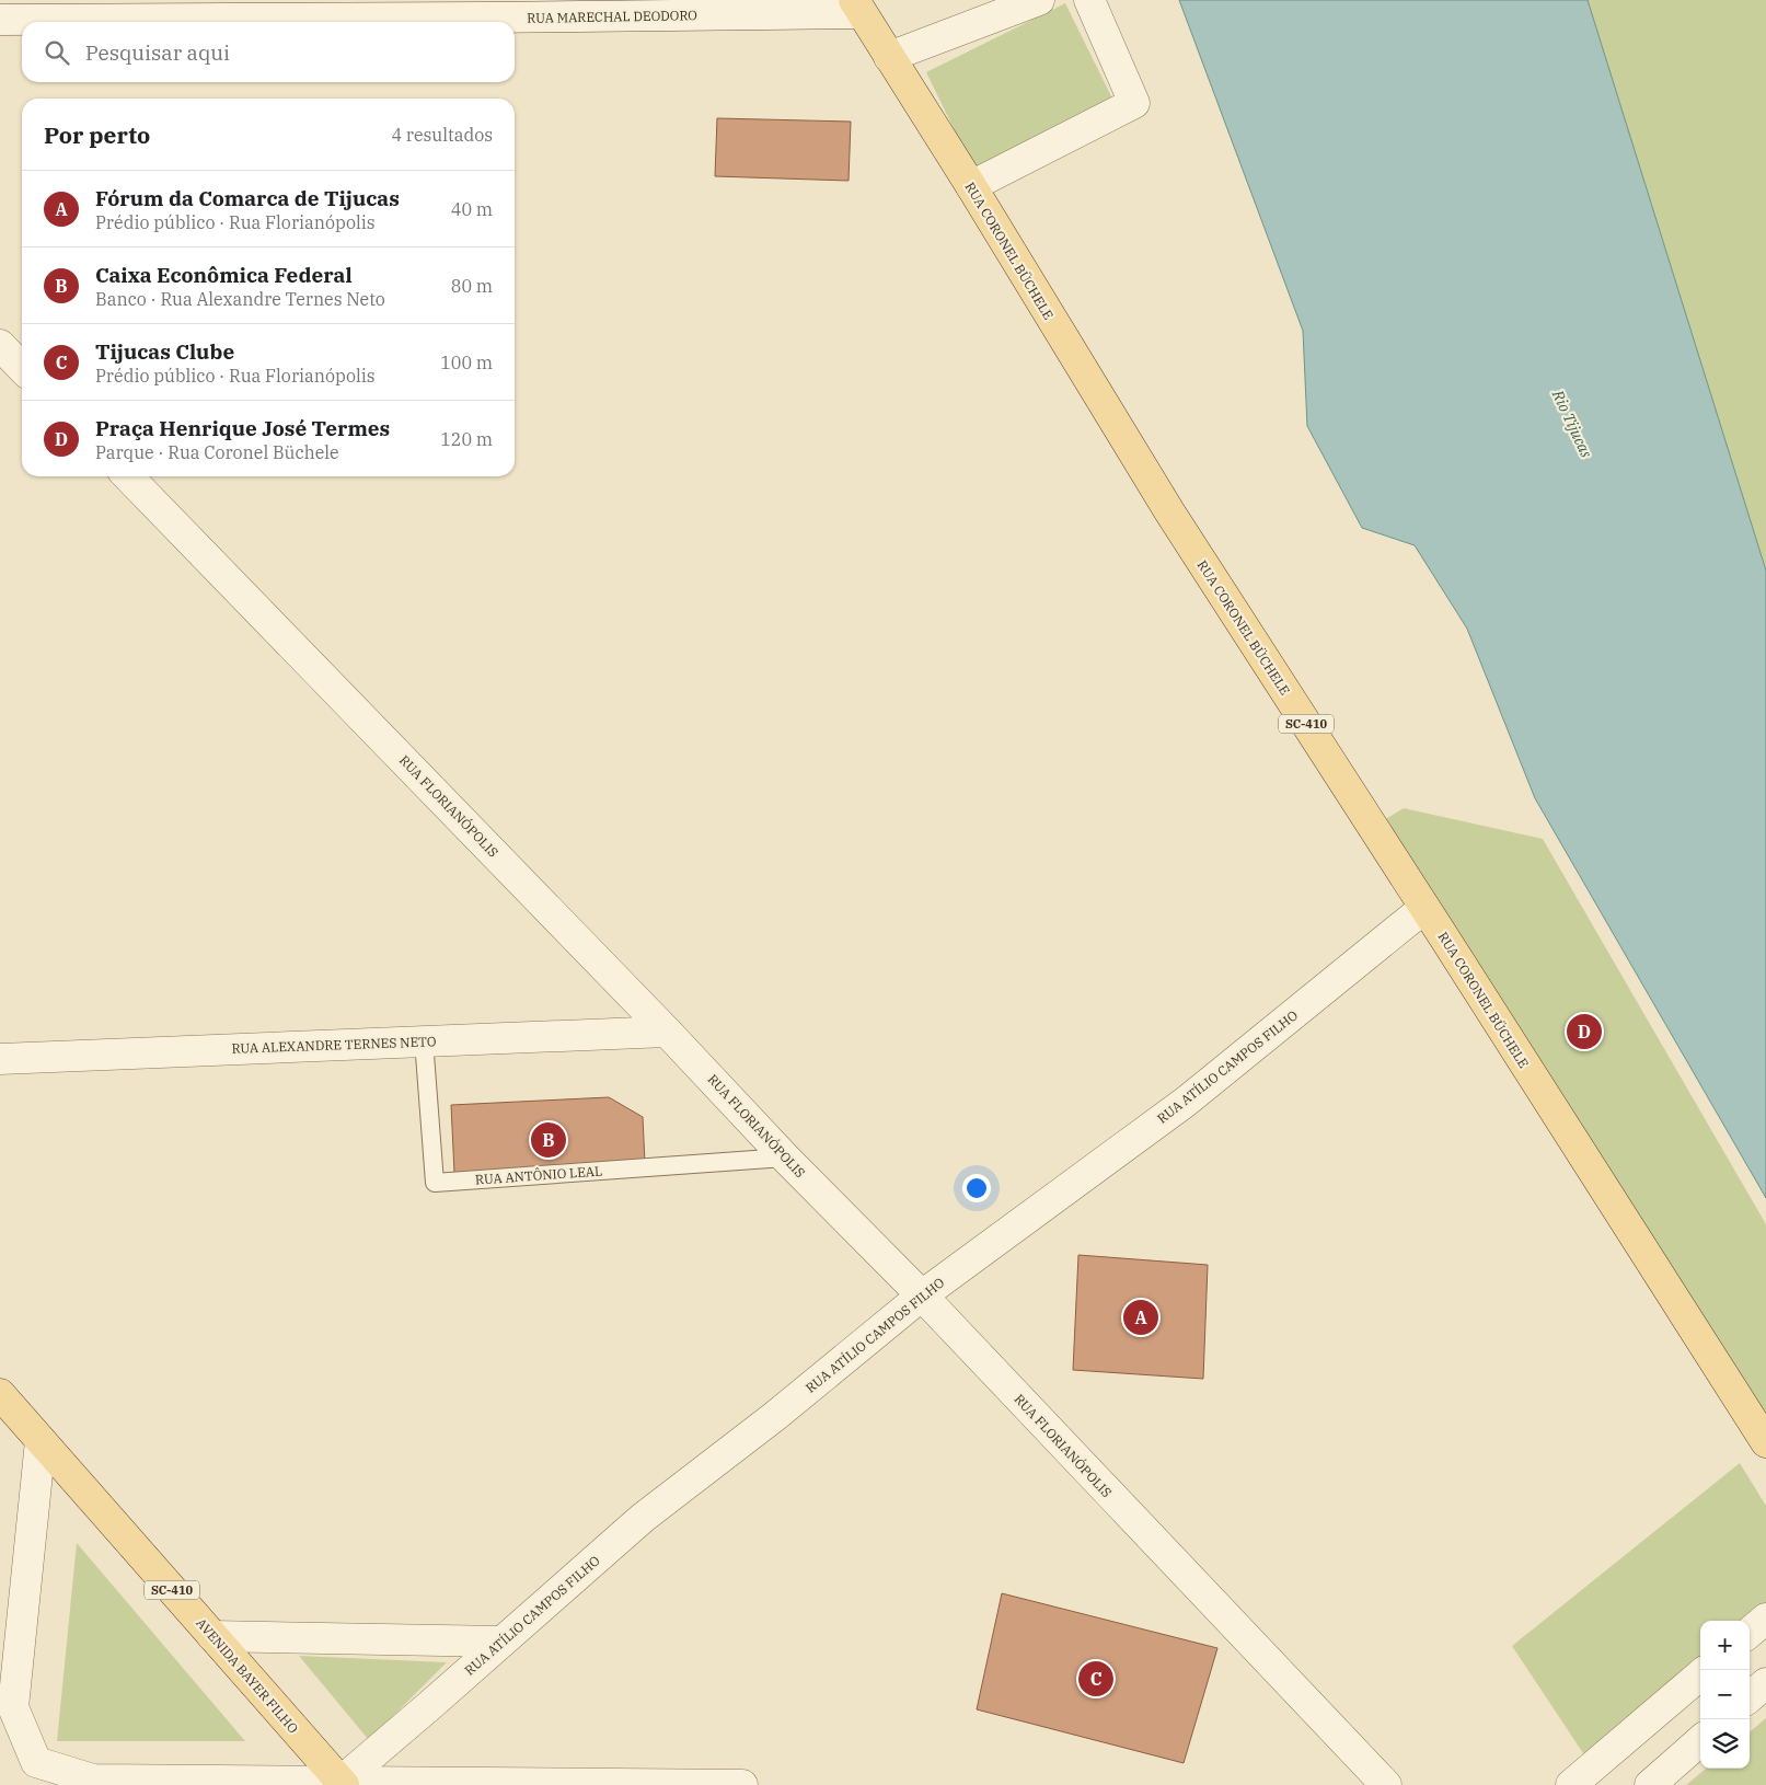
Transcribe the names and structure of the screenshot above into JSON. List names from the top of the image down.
{
  "streets": {
    "main road": ["RUA CORONEL BÜCHELE", "SC-410", "AVENIDA BAYER FILHO"],
    "street": [
      "RUA MARECHAL DEODORO",
      "RUA FLORIANÓPOLIS",
      "RUA ALEXANDRE TERNES NETO",
      "RUA ATÍLIO CAMPOS FILHO"
    ],
    "lane": ["RUA ANTÔNIO LEAL"]
  },
  "crossings": [
    ["RUA MARECHAL DEODORO", "RUA CORONEL BÜCHELE"],
    ["RUA CORONEL BÜCHELE", "RUA ATÍLIO CAMPOS FILHO"],
    ["RUA FLORIANÓPOLIS", "RUA ALEXANDRE TERNES NETO"],
    ["RUA FLORIANÓPOLIS", "RUA ATÍLIO CAMPOS FILHO"],
    ["RUA FLORIANÓPOLIS", "RUA ANTÔNIO LEAL"],
    ["RUA ALEXANDRE TERNES NETO", "RUA ANTÔNIO LEAL"],
    ["RUA ATÍLIO CAMPOS FILHO", "AVENIDA BAYER FILHO"]
  ],
  "water": ["Rio Tijucas"],
  "page": {
    "search": "Pesquisar aqui",
    "heading": ["Por perto", "4 resultados"],
    "list": [
      {
        "mark": "A",
        "name": "Fórum da Comarca de Tijucas",
        "note": "Prédio público · Rua Florianópolis",
        "value": "40 m"
      },
      {
        "mark": "B",
        "name": "Caixa Econômica Federal",
        "note": "Banco · Rua Alexandre Ternes Neto",
        "value": "80 m"
      },
      {
        "mark": "C",
        "name": "Tijucas Clube",
        "note": "Prédio público · Rua Florianópolis",
        "value": "100 m"
      },
      {
        "mark": "D",
        "name": "Praça Henrique José Termes",
        "note": "Parque · Rua Coronel Büchele",
        "value": "120 m"
      }
    ],
    "pins": [
      "D",
      "B",
      "A",
      "C"
    ],
    "map_buttons": ["+", "−"]
  }
}
